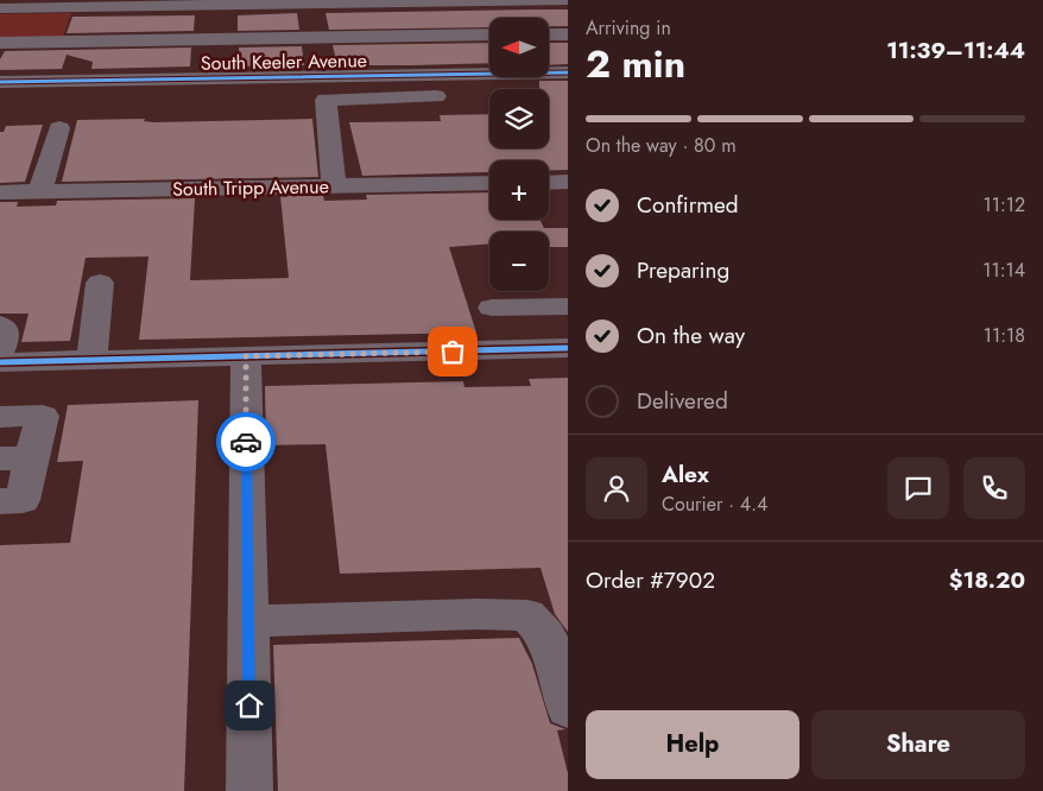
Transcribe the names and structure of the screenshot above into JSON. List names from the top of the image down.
{
  "streets": {
    "street": ["South Keeler Avenue", "South Tripp Avenue"]
  },
  "north": "left",
  "page": {
    "heading": ["2 min", "Arriving in", "11:39–11:44"],
    "panel": [
      "Alex",
      "Courier · 4.4",
      "Order #7902",
      "$18.20"
    ],
    "map_buttons": ["+", "−"],
    "bar": "On the way · 80 m",
    "list": [
      ["Confirmed", "11:12"],
      ["Preparing", "11:14"],
      ["On the way", "11:18"],
      "Delivered"
    ],
    "buttons": ["Help", "Share"]
  }
}
